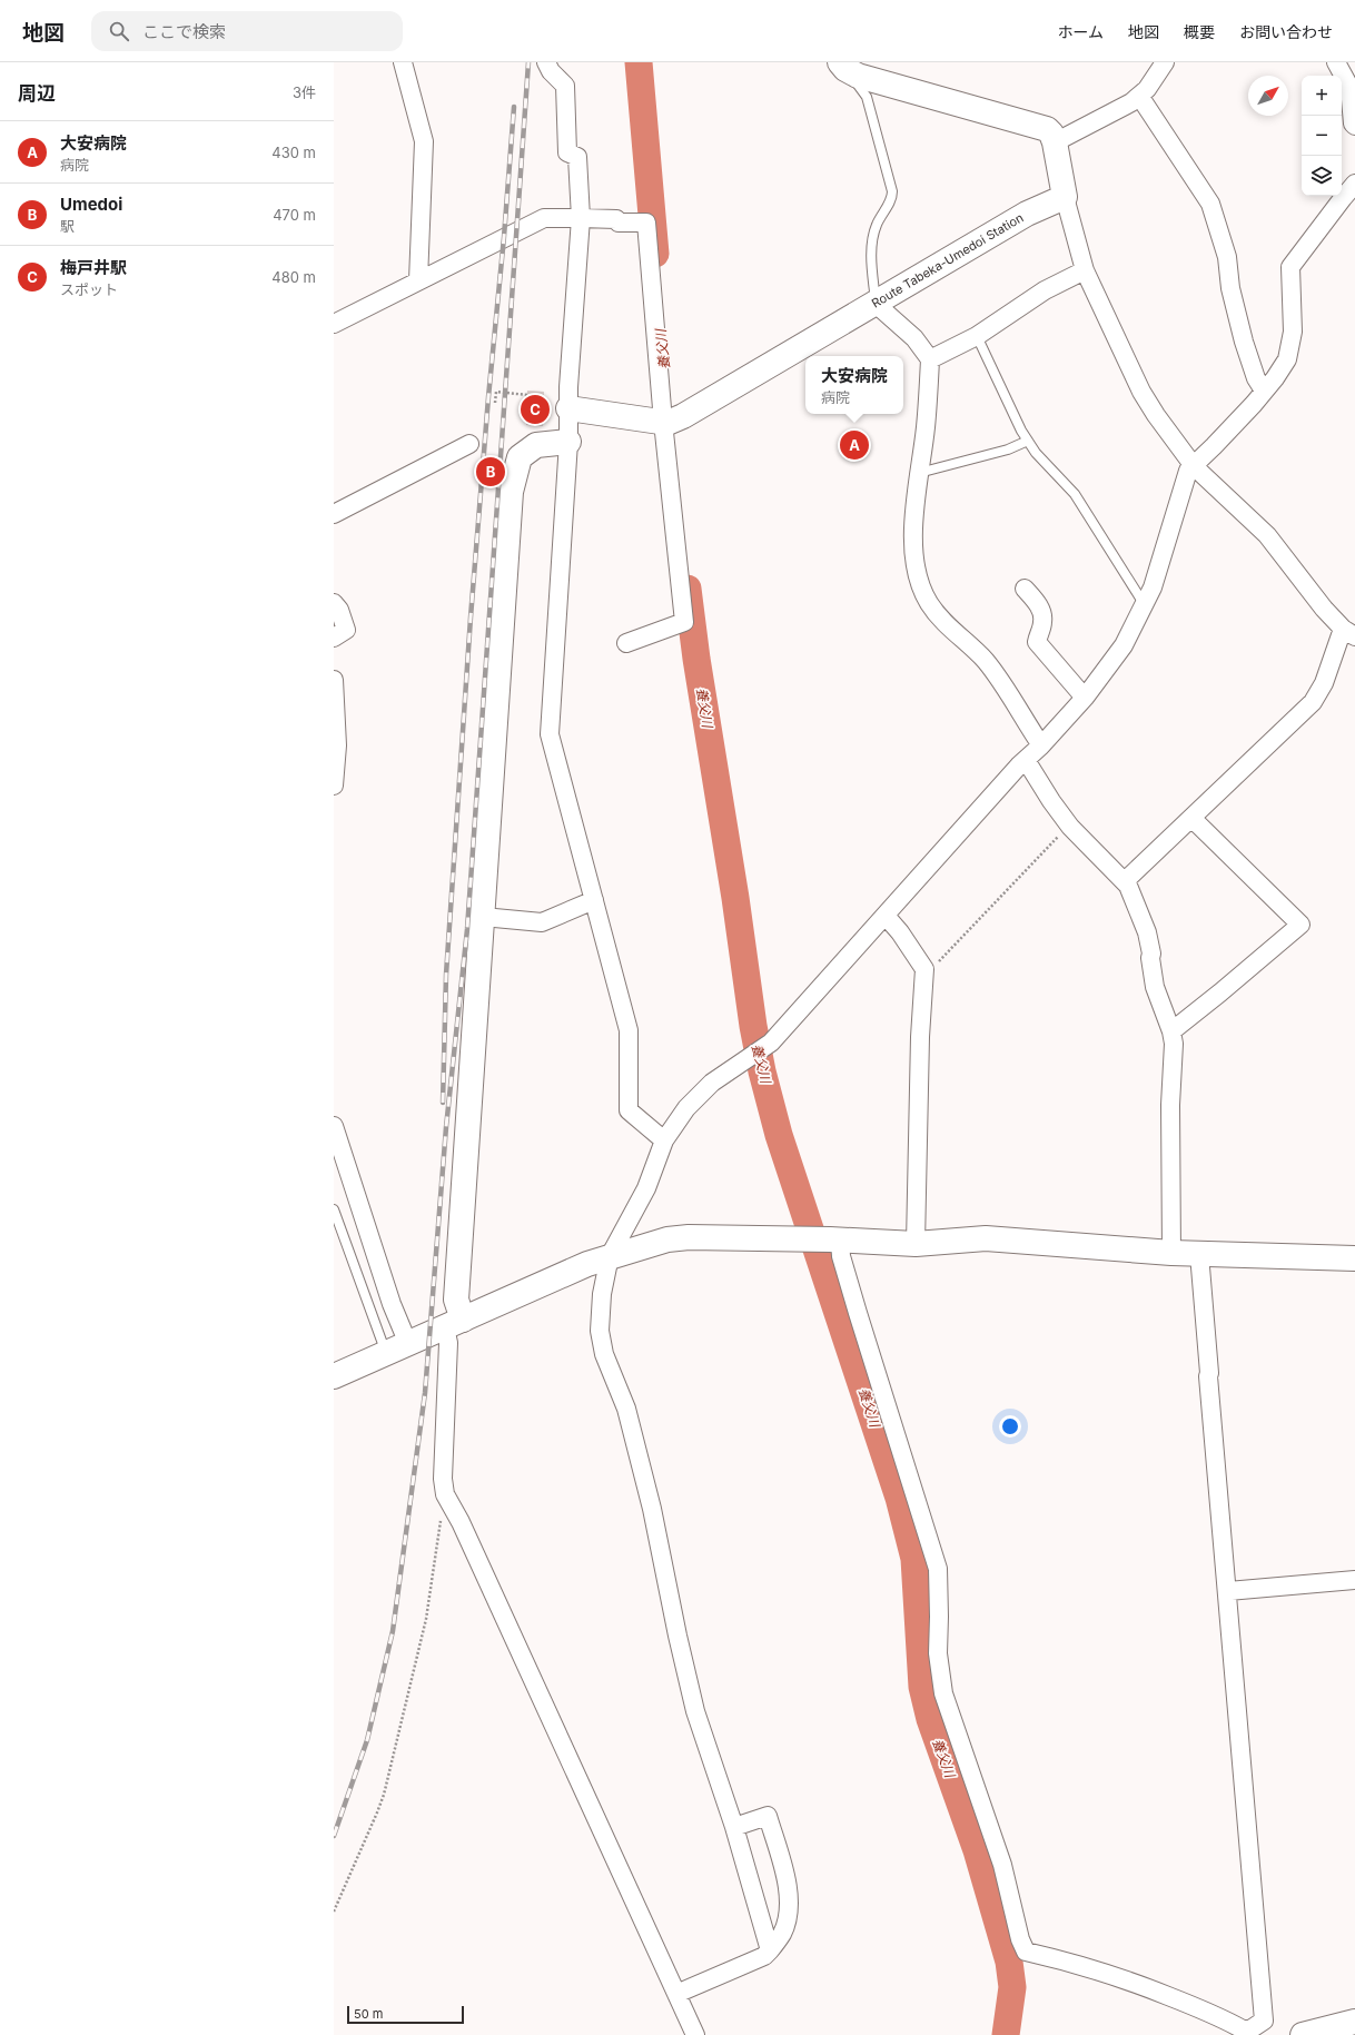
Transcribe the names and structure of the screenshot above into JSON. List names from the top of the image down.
{
  "streets": {
    "street": ["Route Tabeka-Umedoi Station"]
  },
  "water": ["養父川"],
  "scale_bar": "50 m",
  "north": "top right",
  "page": {
    "header": "地図",
    "search": "ここで検索",
    "nav": [
      "ホーム",
      "地図",
      "概要",
      "お問い合わせ"
    ],
    "heading": ["周辺", "3件"],
    "map_buttons": ["+", "−"],
    "list": [
      {
        "mark": "A",
        "name": "大安病院",
        "note": "病院",
        "value": "430 m"
      },
      {
        "mark": "B",
        "name": "Umedoi",
        "note": "駅",
        "value": "470 m"
      },
      {
        "mark": "C",
        "name": "梅戸井駅",
        "note": "スポット",
        "value": "480 m"
      }
    ],
    "popup": ["大安病院", "病院"],
    "pins": ["C", "A", "B"],
    "scale": "50 m"
  }
}
